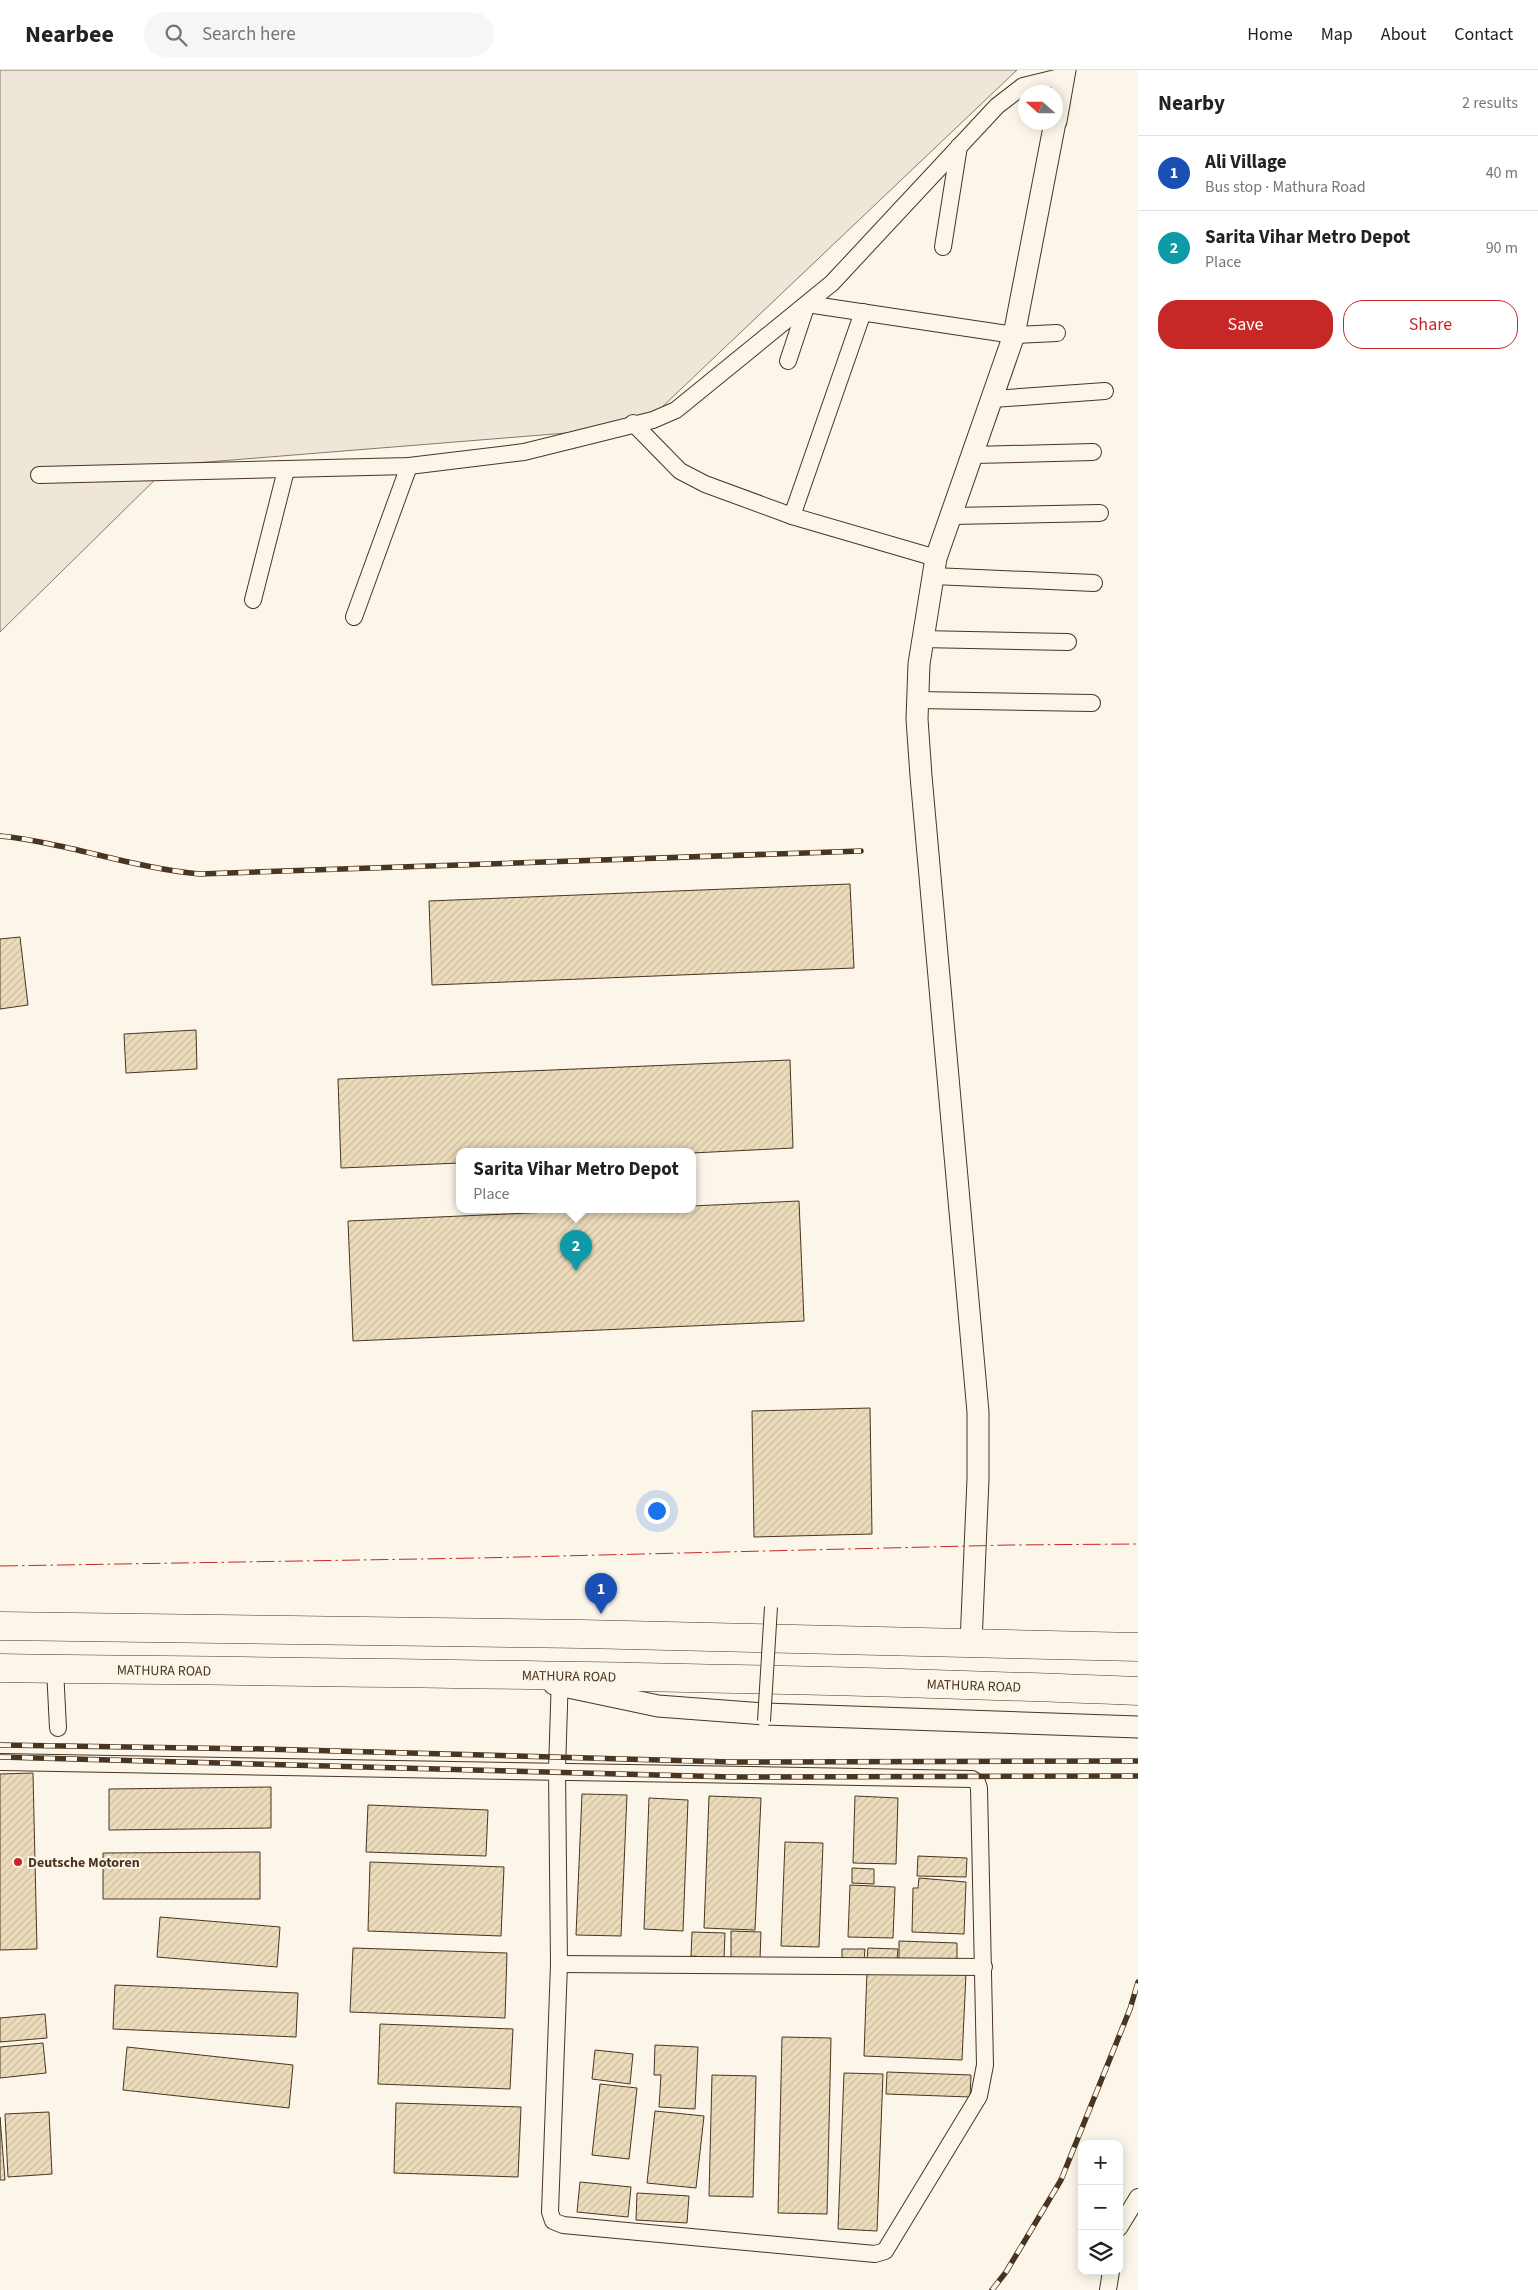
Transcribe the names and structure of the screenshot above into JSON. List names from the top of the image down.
{
  "streets": {
    "highway": ["MATHURA ROAD"]
  },
  "places": ["Deutsche Motoren"],
  "north": "left",
  "page": {
    "header": "Nearbee",
    "search": "Search here",
    "nav": [
      "Home",
      "Map",
      "About",
      "Contact"
    ],
    "heading": ["Nearby", "2 results"],
    "list": [
      {
        "mark": "1",
        "name": "Ali Village",
        "note": "Bus stop · Mathura Road",
        "value": "40 m"
      },
      {
        "mark": "2",
        "name": "Sarita Vihar Metro Depot",
        "note": "Place",
        "value": "90 m"
      }
    ],
    "buttons": ["Save", "Share"],
    "popup": ["Sarita Vihar Metro Depot", "Place"],
    "pins": ["2", "1"],
    "map_buttons": ["+", "−"]
  }
}
